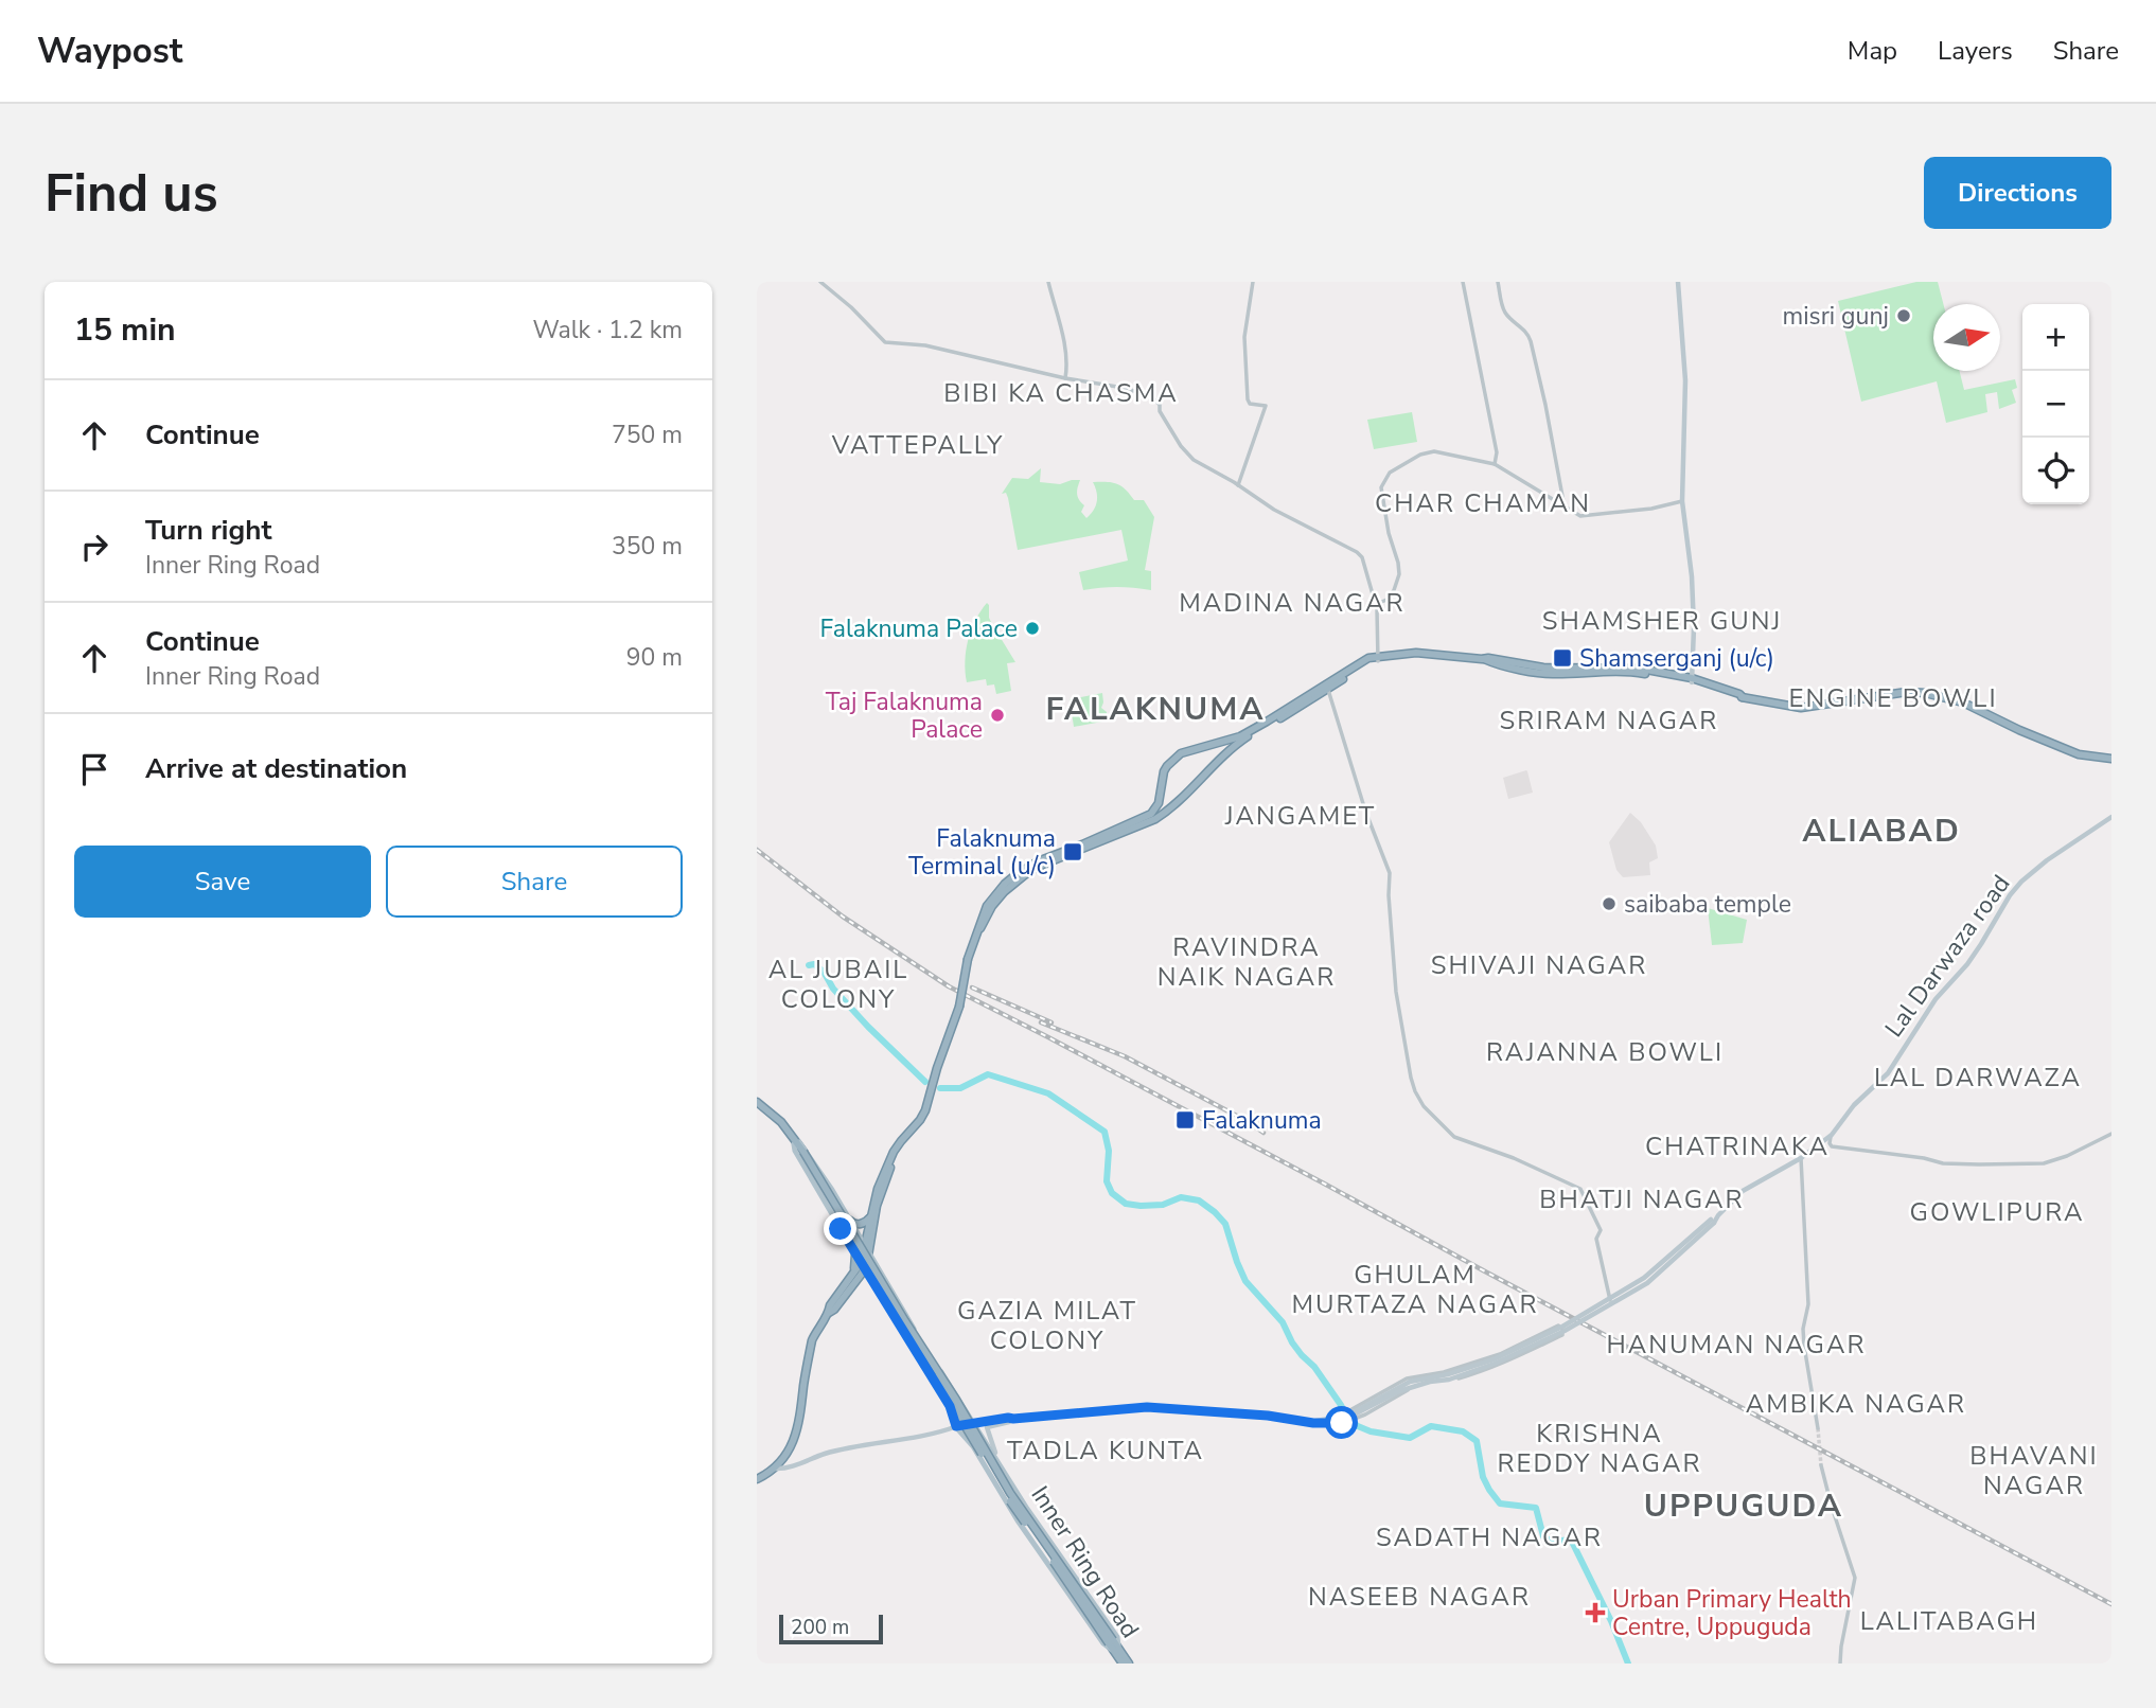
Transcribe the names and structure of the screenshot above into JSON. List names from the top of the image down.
{
  "streets": {
    "highway": ["Inner Ring Road"],
    "main road": ["Lal Darwaza road"]
  },
  "crossings": [
    ["Lal Darwaza road", "Inner Ring Road"]
  ],
  "districts": [
    "BIBI KA CHASMA",
    "VATTEPALLY",
    "CHAR CHAMAN",
    "MADINA NAGAR",
    "SHAMSHER GUNJ",
    "ENGINE BOWLI",
    "FALAKNUMA",
    "SRIRAM NAGAR",
    "JANGAMET",
    "ALIABAD",
    "RAVINDRA NAIK NAGAR",
    "SHIVAJI NAGAR",
    "AL JUBAIL COLONY",
    "RAJANNA BOWLI",
    "LAL DARWAZA",
    "CHATRINAKA",
    "BHATJI NAGAR",
    "GOWLIPURA",
    "GHULAM MURTAZA NAGAR",
    "GAZIA MILAT COLONY",
    "HANUMAN NAGAR",
    "AMBIKA NAGAR",
    "KRISHNA REDDY NAGAR",
    "TADLA KUNTA",
    "BHAVANI NAGAR",
    "UPPUGUDA",
    "SADATH NAGAR",
    "NASEEB NAGAR",
    "LALITABAGH"
  ],
  "places": {
    "other": [
      "misri gunj",
      "Falaknuma Palace",
      "Taj Falaknuma Palace",
      "saibaba temple"
    ],
    "transit": ["Shamserganj (u/c)", "Falaknuma Terminal (u/c)", "Falaknuma"],
    "health": ["Urban Primary Health Centre, Uppuguda"]
  },
  "scale_bar": "200 m",
  "north": "right",
  "page": {
    "header": "Waypost",
    "nav": ["Map", "Layers", "Share"],
    "buttons": [
      "Directions",
      ["Save", "Share"]
    ],
    "title": "Find us",
    "heading": ["15 min", "Walk · 1.2 km"],
    "map_buttons": ["+", "−"],
    "list": [
      ["Continue", "750 m"],
      ["Turn right", "Inner Ring Road", "350 m"],
      ["Continue", "Inner Ring Road", "90 m"],
      "Arrive at destination"
    ],
    "scale": "200 m"
  }
}
